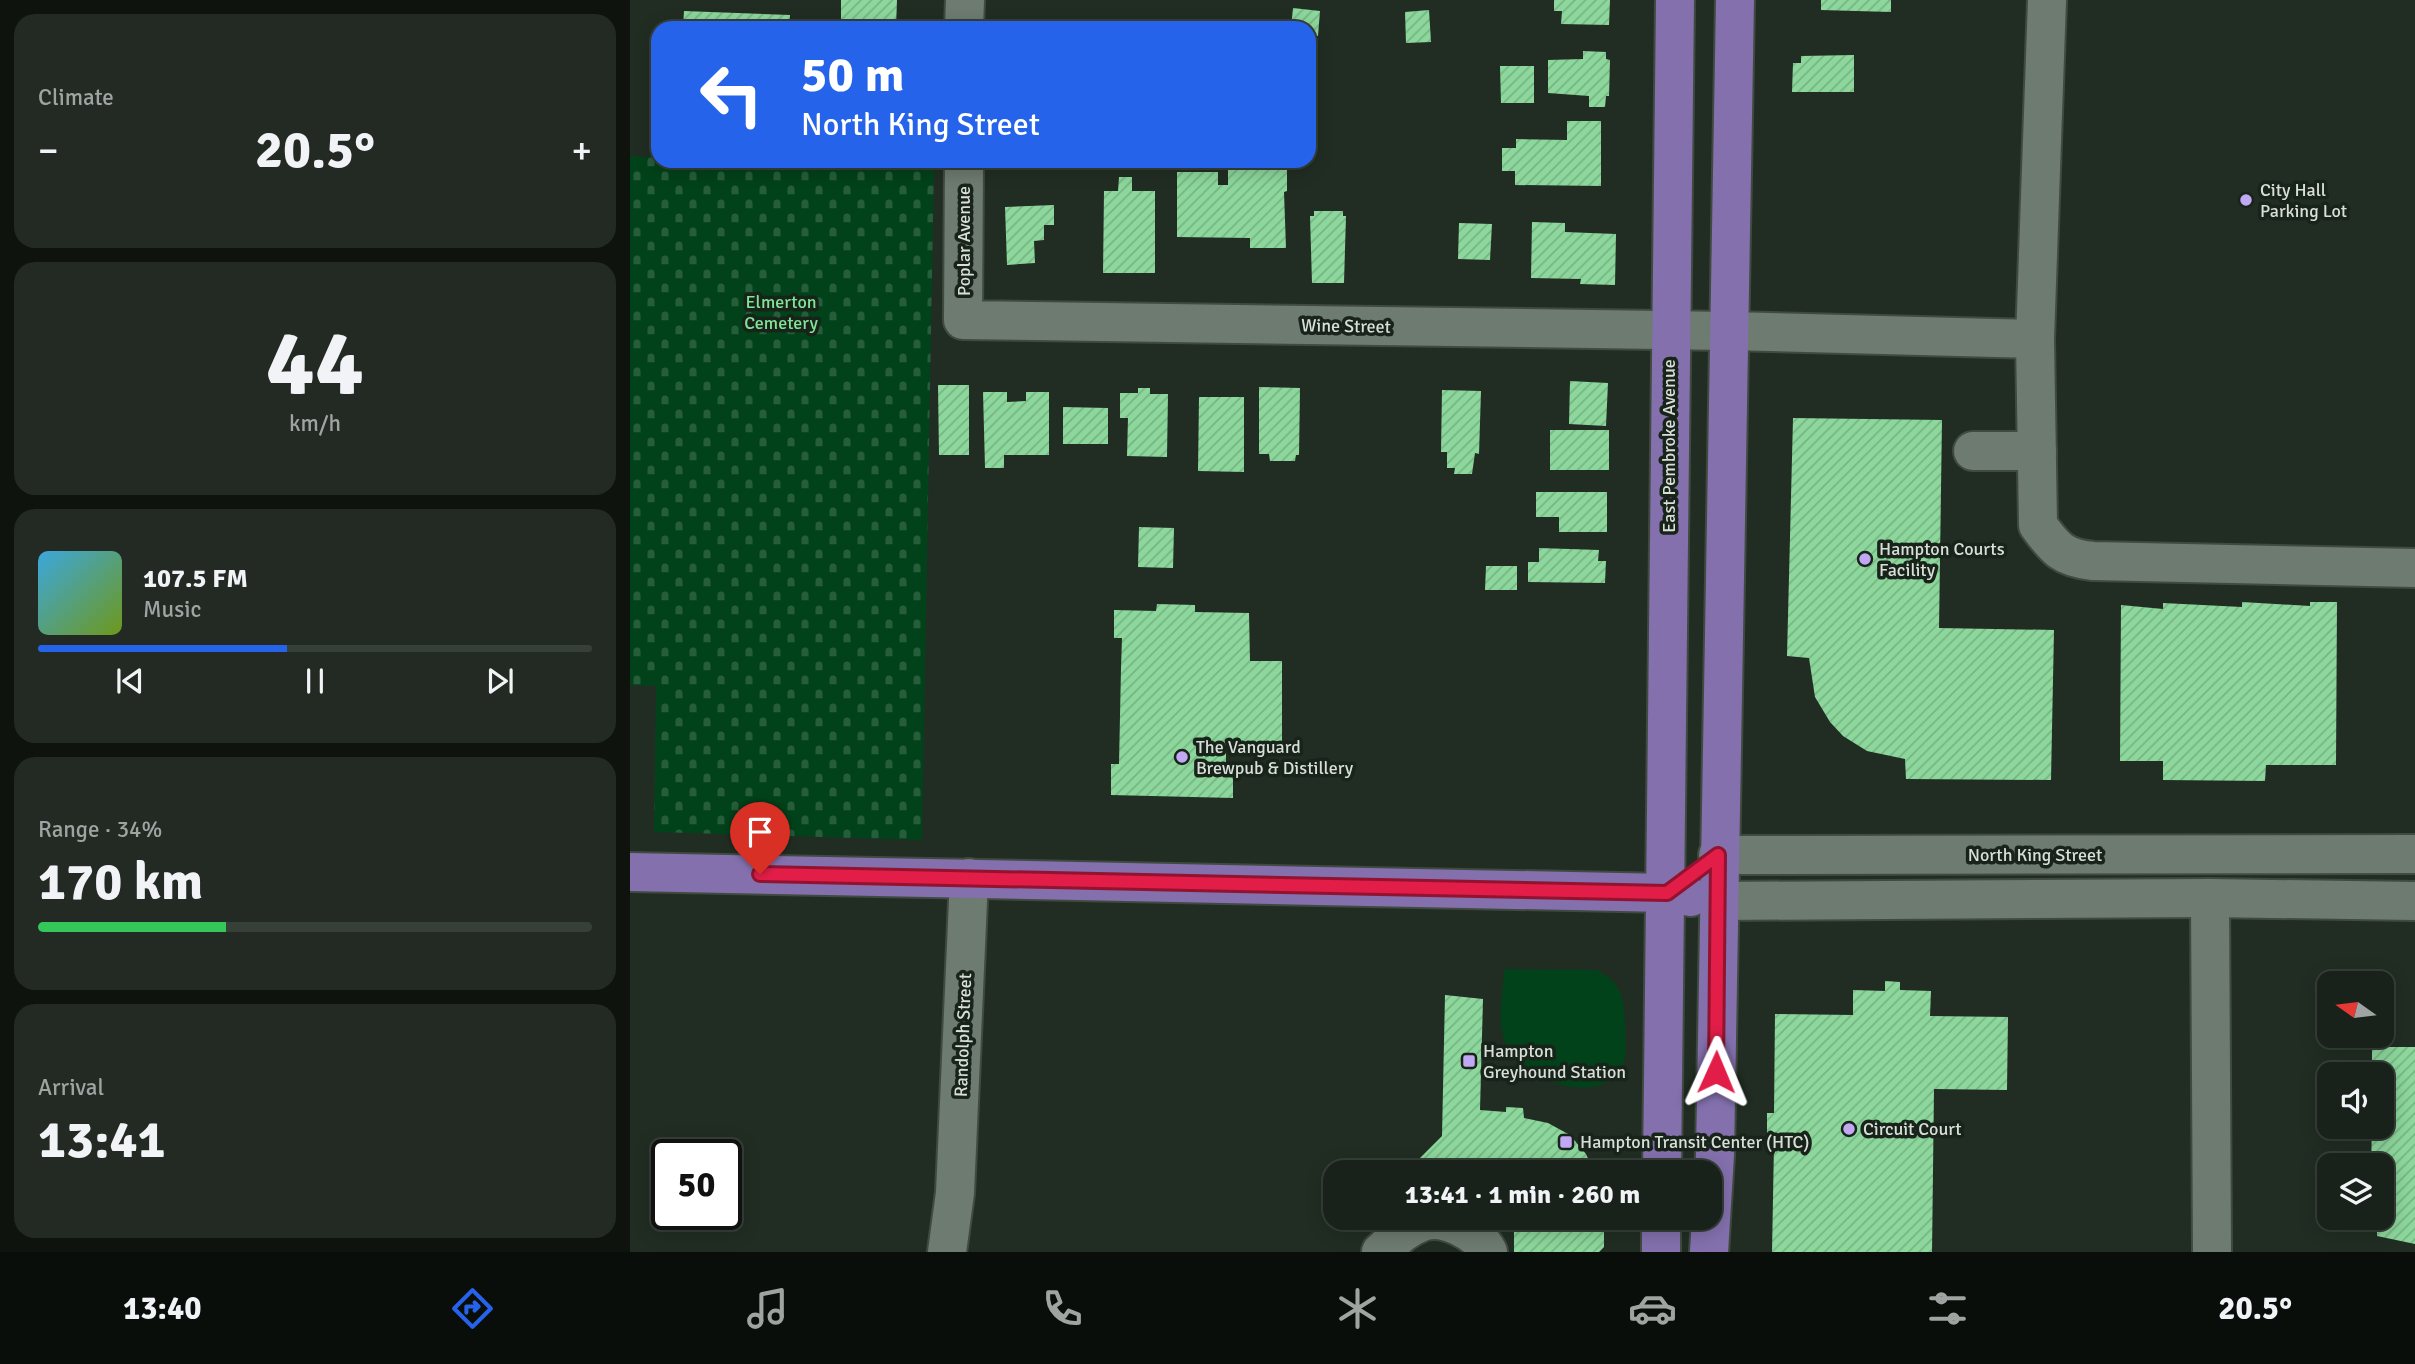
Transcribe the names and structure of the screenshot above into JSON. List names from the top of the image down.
{
  "streets": {
    "main road": ["East Pembroke Avenue"],
    "street": [
      "Poplar Avenue",
      "Wine Street",
      "North King Street",
      "Randolph Street"
    ]
  },
  "crossings": [
    ["Poplar Avenue", "Wine Street"],
    ["Wine Street", "East Pembroke Avenue"]
  ],
  "parks": ["Elmerton Cemetery"],
  "places": {
    "other": [
      "City Hall Parking Lot",
      "Hampton Courts Facility",
      "The Vanguard Brewpub & Distillery",
      "Circuit Court"
    ],
    "transit": ["Hampton Greyhound Station", "Hampton Transit Center (HTC)"]
  },
  "north": "left",
  "page": {
    "tile": [
      "Climate",
      ["44", "km/h"],
      ["Range · 34%", "170 km"],
      ["Arrival", "13:41"]
    ],
    "turn": ["50 m", "North King Street"],
    "heat": ["−", "20.5°", "+"],
    "song": ["107.5 FM", "Music"],
    "limit": "50",
    "trip": "13:41 · 1 min · 260 m",
    "tabs": ["13:40", "20.5°"]
  }
}
